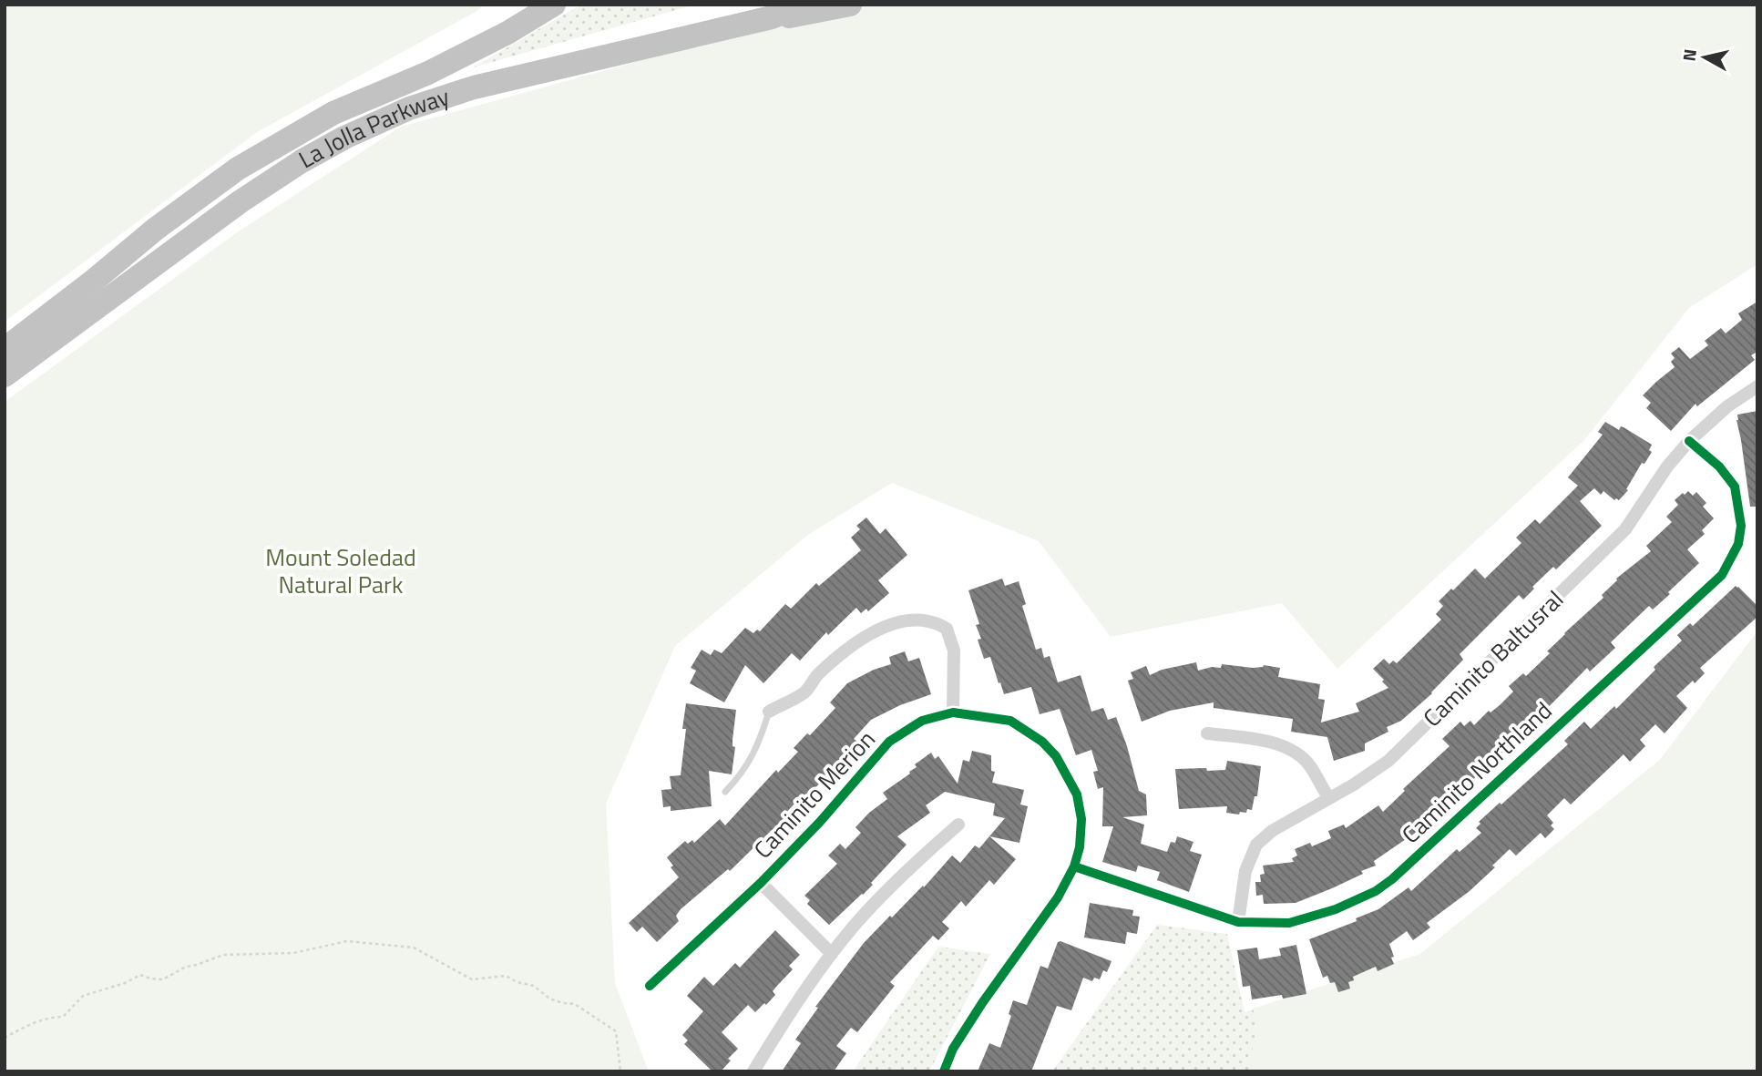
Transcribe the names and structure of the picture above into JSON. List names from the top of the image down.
{
  "streets": {
    "highway": ["La Jolla Parkway"],
    "street": ["Caminito Baltusral", "Caminito Northland", "Caminito Merion"]
  },
  "crossings": [
    ["Caminito Baltusral", "Caminito Northland"],
    ["Caminito Northland", "Caminito Merion"]
  ],
  "parks": ["Mount Soledad Natural Park"],
  "north": "left"
}
